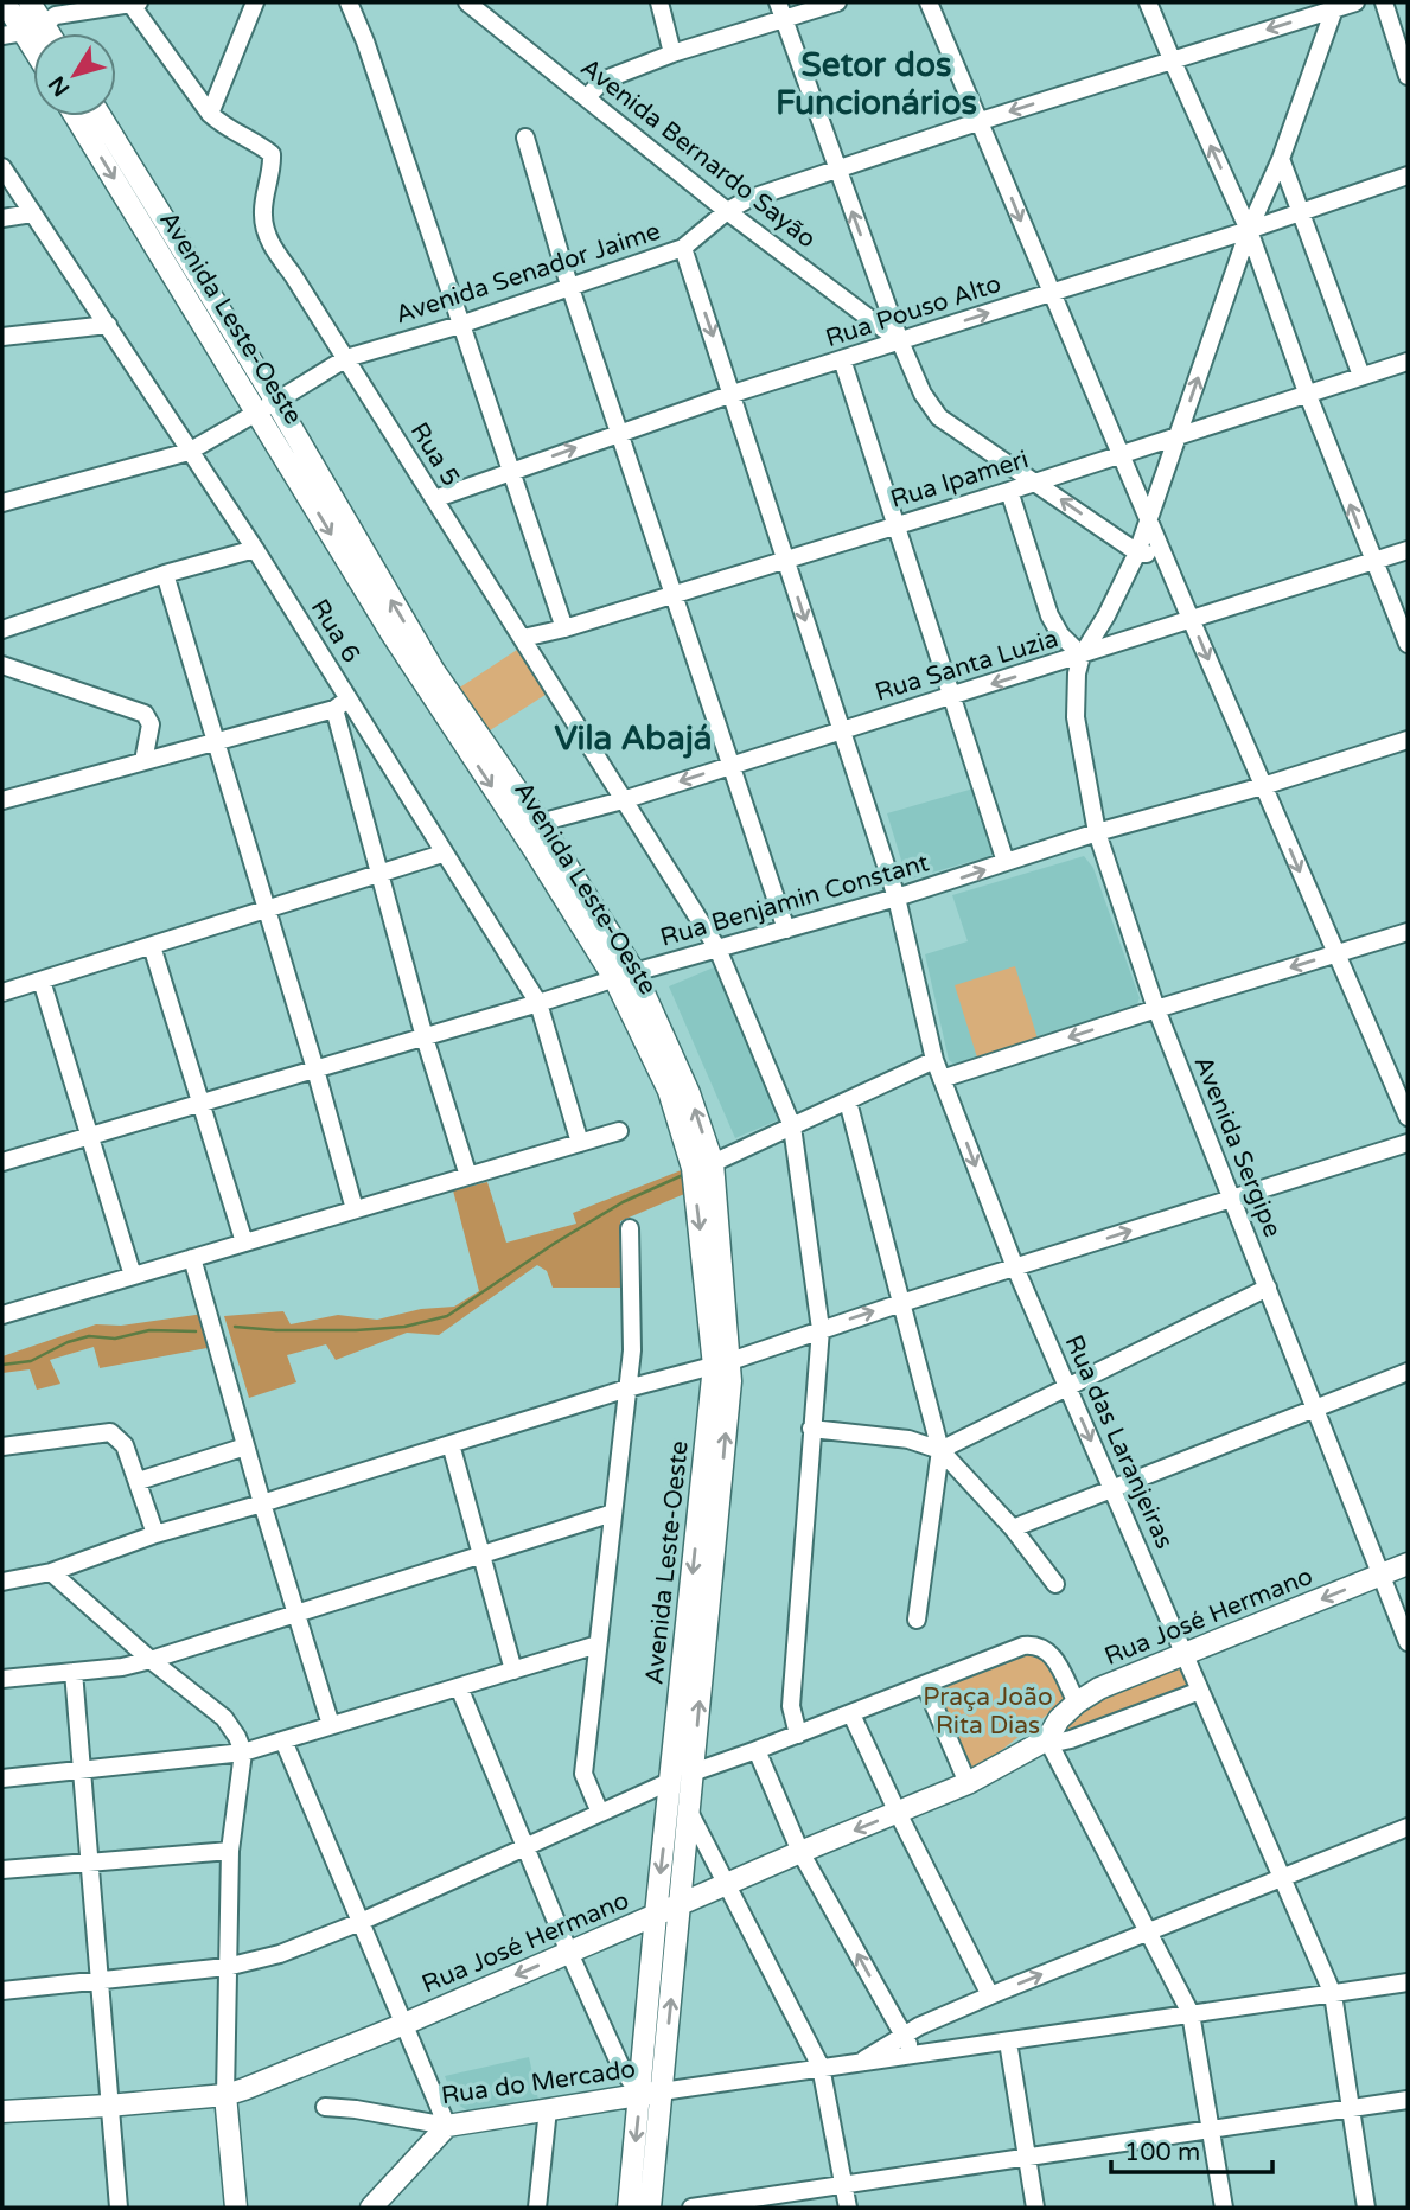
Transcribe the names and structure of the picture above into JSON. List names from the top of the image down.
{
  "streets": {
    "main road": ["Avenida Leste-Oeste", "Rua José Hermano", "Rua do Mercado"],
    "street": [
      "Avenida Bernardo Sayão",
      "Avenida Senador Jaime",
      "Rua Pouso Alto",
      "Rua 5",
      "Rua Ipameri",
      "Rua 6",
      "Rua Santa Luzia",
      "Rua Benjamin Constant",
      "Avenida Sergipe",
      "Rua das Laranjeiras"
    ]
  },
  "crossings": [
    ["Avenida Bernardo Sayão", "Avenida Senador Jaime"],
    ["Avenida Bernardo Sayão", "Rua Pouso Alto"],
    ["Avenida Senador Jaime", "Avenida Leste-Oeste"],
    ["Avenida Senador Jaime", "Rua 5"],
    ["Avenida Senador Jaime", "Rua 6"],
    ["Avenida Senador Jaime", "Rua das Laranjeiras"],
    ["Rua Pouso Alto", "Rua 5"],
    ["Rua Pouso Alto", "Rua das Laranjeiras"],
    ["Avenida Leste-Oeste", "Rua Santa Luzia"],
    ["Avenida Leste-Oeste", "Rua Benjamin Constant"],
    ["Avenida Leste-Oeste", "Rua José Hermano"],
    ["Avenida Leste-Oeste", "Rua do Mercado"],
    ["Rua 5", "Rua Ipameri"],
    ["Rua 5", "Rua Santa Luzia"],
    ["Rua 5", "Rua Benjamin Constant"],
    ["Rua Ipameri", "Rua das Laranjeiras"],
    ["Rua 6", "Rua Benjamin Constant"],
    ["Rua Santa Luzia", "Avenida Sergipe"],
    ["Rua Santa Luzia", "Rua das Laranjeiras"],
    ["Rua Benjamin Constant", "Avenida Sergipe"],
    ["Rua Benjamin Constant", "Rua das Laranjeiras"],
    ["Avenida Sergipe", "Rua José Hermano"],
    ["Rua das Laranjeiras", "Rua José Hermano"]
  ],
  "districts": ["Setor dos Funcionários", "Vila Abajá"],
  "parks": ["Praça João Rita Dias"],
  "scale_bar": "100 m",
  "north": "bottom left"
}
